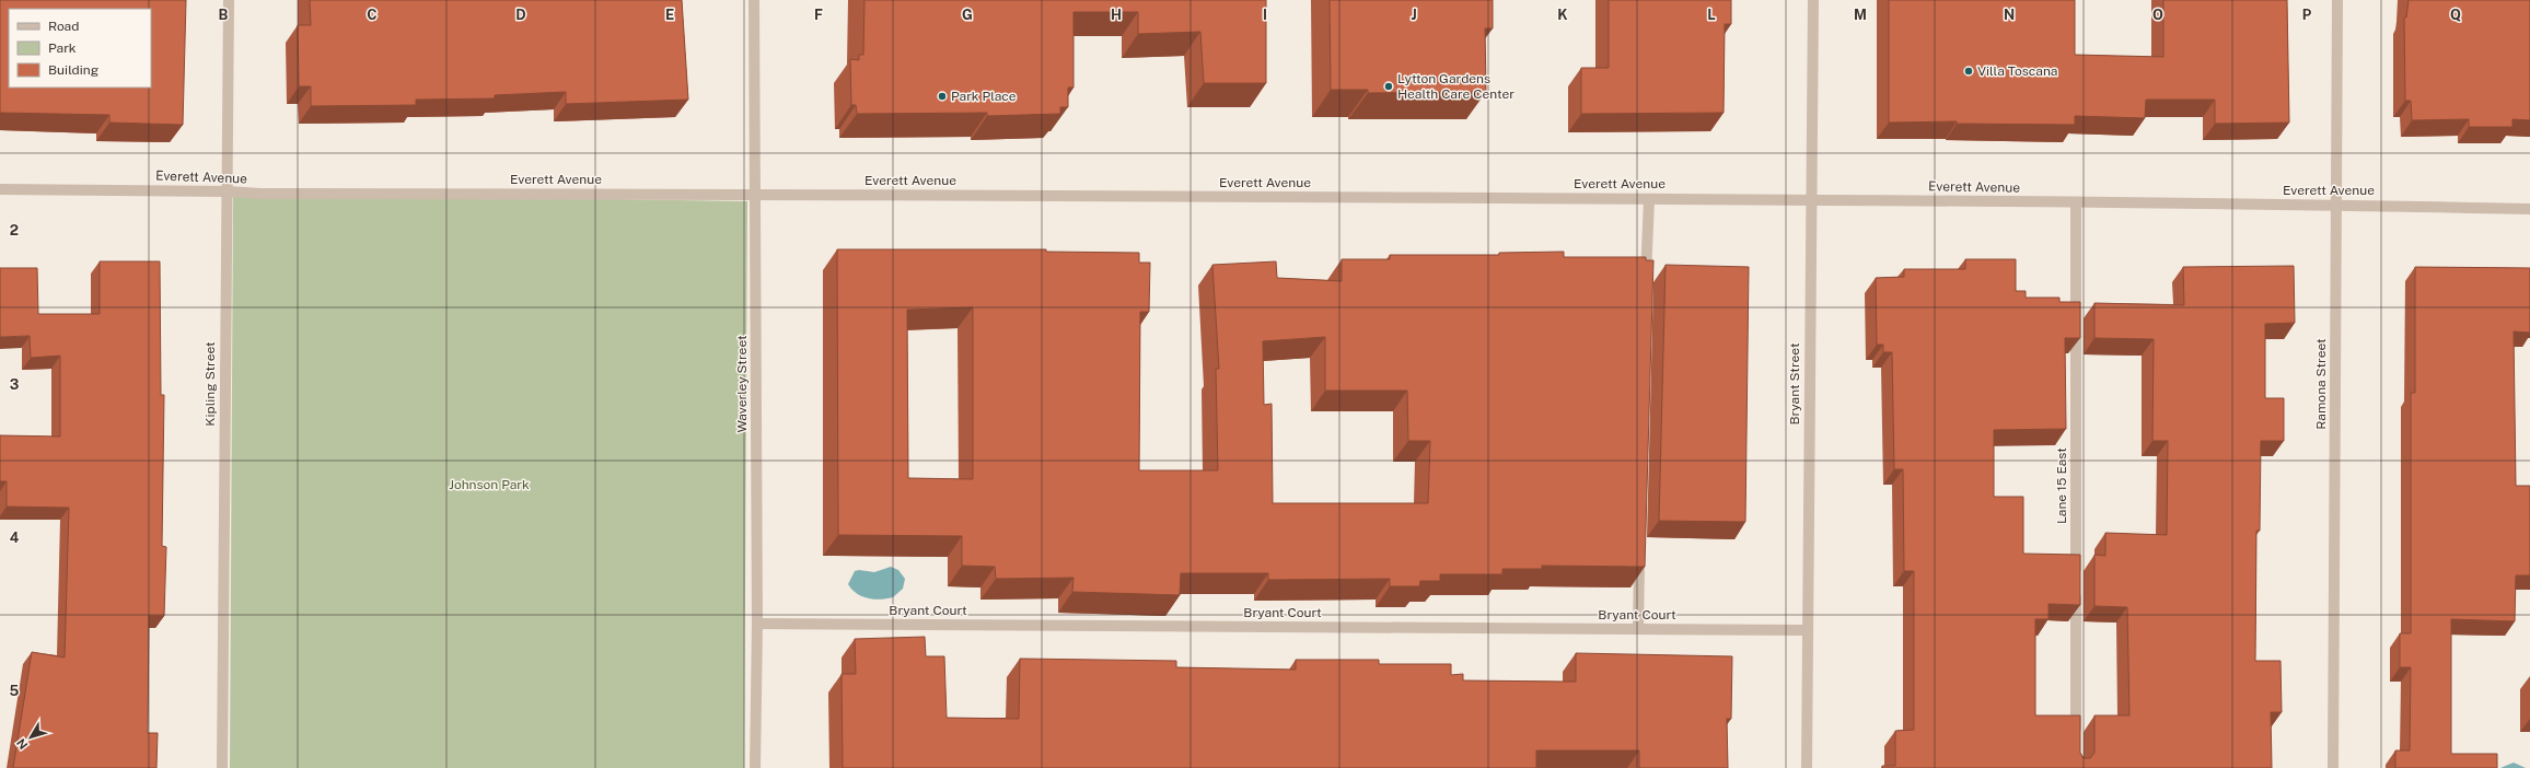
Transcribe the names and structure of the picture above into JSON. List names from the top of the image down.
{
  "streets": {
    "street": [
      "Everett Avenue",
      "Kipling Street",
      "Waverley Street",
      "Bryant Street",
      "Ramona Street",
      "Lane 15 East",
      "Bryant Court"
    ]
  },
  "crossings": [
    ["Everett Avenue", "Kipling Street"],
    ["Everett Avenue", "Waverley Street"],
    ["Everett Avenue", "Bryant Street"],
    ["Everett Avenue", "Ramona Street"],
    ["Everett Avenue", "Lane 15 East"],
    ["Waverley Street", "Bryant Court"],
    ["Bryant Street", "Bryant Court"]
  ],
  "parks": ["Johnson Park"],
  "places": ["Villa Toscana", "Lytton Gardens Health Care Center", "Park Place"],
  "legend": ["Road", "Park", "Building"],
  "north": "bottom left",
  "grid": {
    "columns": [
      "B",
      "C",
      "D",
      "E",
      "F",
      "G",
      "H",
      "I",
      "J",
      "K",
      "L",
      "M",
      "N",
      "O",
      "P",
      "Q"
    ],
    "rows": [
      "2",
      "3",
      "4",
      "5"
    ]
  }
}
